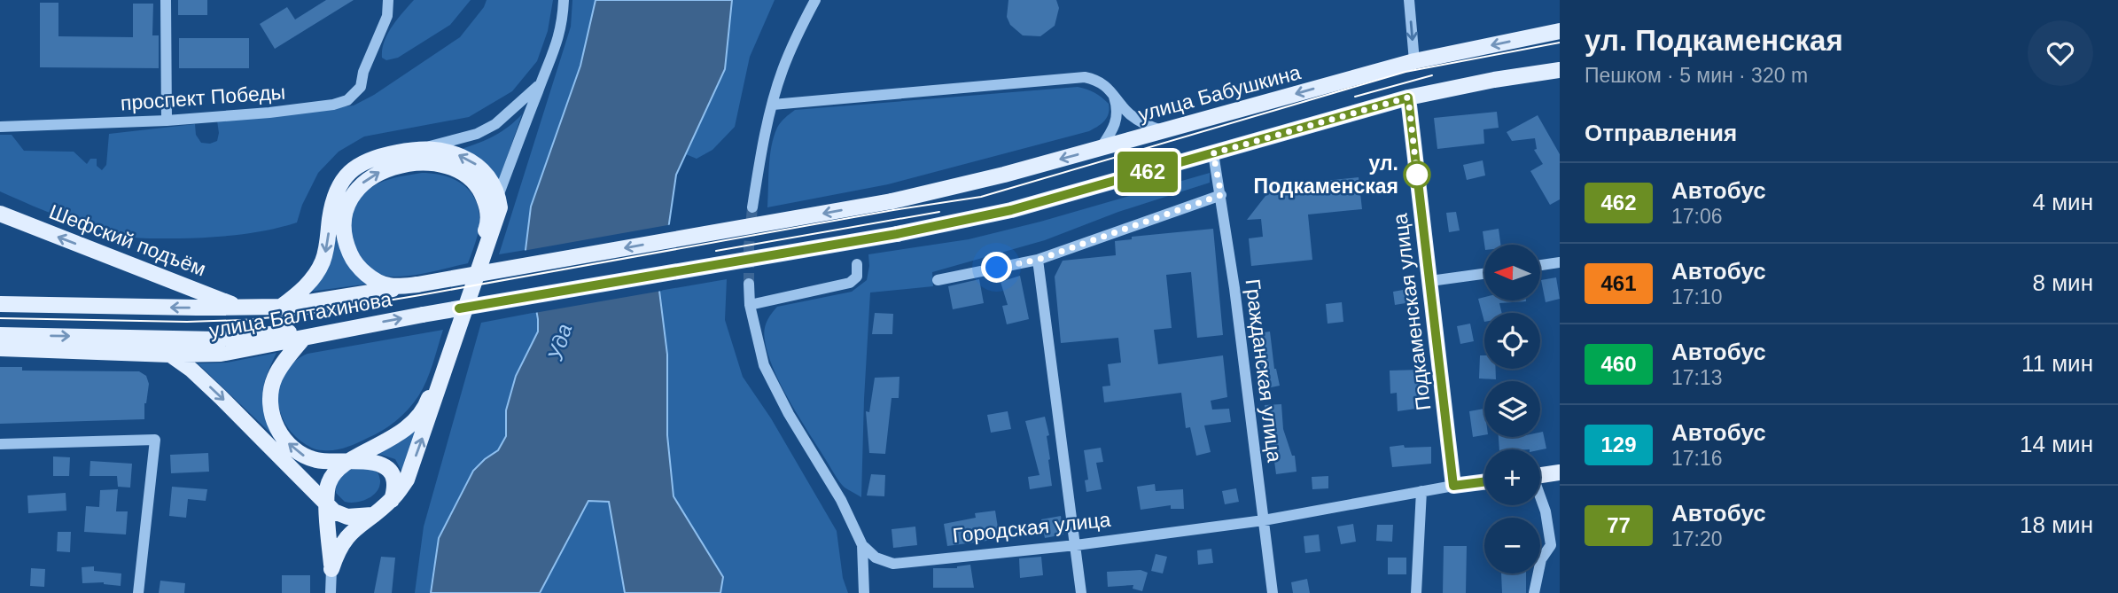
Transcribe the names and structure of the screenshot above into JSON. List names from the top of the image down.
{
  "streets": {
    "main road": [
      "улица Бабушкина",
      "Шефский подъём",
      "Подкаменская улица",
      "улица Балтахинова",
      "Городская улица"
    ],
    "street": ["проспект Победы", "Гражданская улица"]
  },
  "crossings": [
    ["улица Бабушкина", "улица Балтахинова"],
    ["Шефский подъём", "улица Балтахинова"],
    ["Подкаменская улица", "Городская улица"],
    ["улица Балтахинова", "Гражданская улица"],
    ["Гражданская улица", "Городская улица"]
  ],
  "water": ["Уда"],
  "places": ["ул. Подкаменская"],
  "lines": ["bus line 462"],
  "north": "left",
  "page": {
    "on_map": "462",
    "heading": [
      ["ул. Подкаменская", "Пешком · 5 мин · 320 m"],
      "Отправления"
    ],
    "list": [
      {
        "mark": "462",
        "name": "Автобус",
        "note": "17:06",
        "value": "4 мин"
      },
      {
        "mark": "461",
        "name": "Автобус",
        "note": "17:10",
        "value": "8 мин"
      },
      {
        "mark": "460",
        "name": "Автобус",
        "note": "17:13",
        "value": "11 мин"
      },
      {
        "mark": "129",
        "name": "Автобус",
        "note": "17:16",
        "value": "14 мин"
      },
      {
        "mark": "77",
        "name": "Автобус",
        "note": "17:20",
        "value": "18 мин"
      }
    ],
    "map_buttons": ["+", "−"]
  }
}
